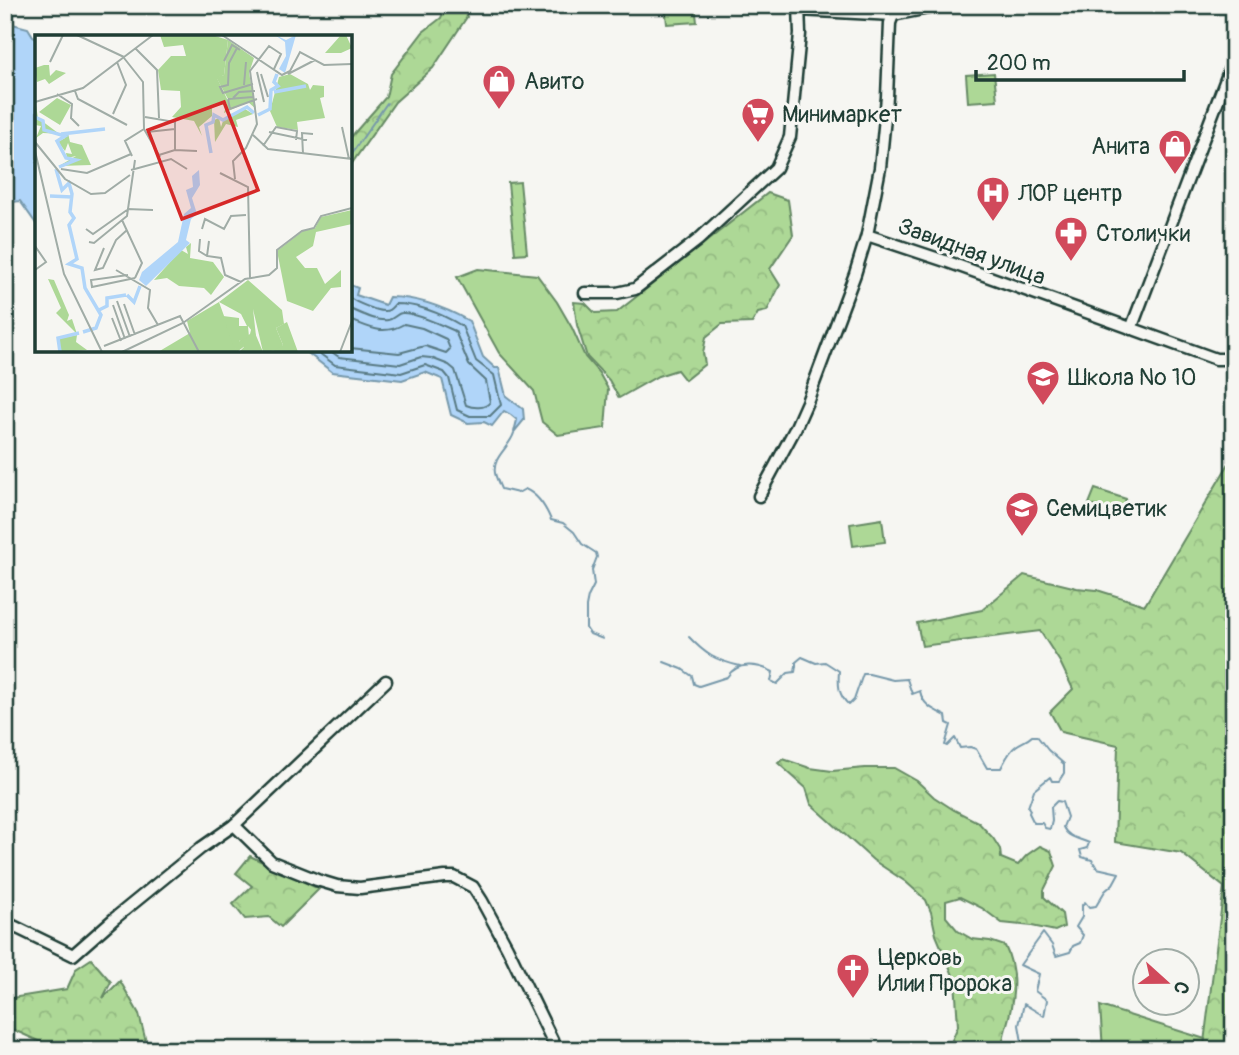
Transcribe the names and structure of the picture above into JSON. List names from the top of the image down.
{
  "streets": {
    "street": ["Завидная улица"]
  },
  "places": {
    "shop": ["Авито", "Анита"],
    "supermarket": ["Минимаркет"],
    "hospital": ["ЛОР центр"],
    "pharmacy": ["Столички"],
    "school or university": ["Школа № 10", "Семицветик"],
    "church": ["Церковь Илии Пророка"]
  },
  "scale_bar": "200 m",
  "north": "right"
}
